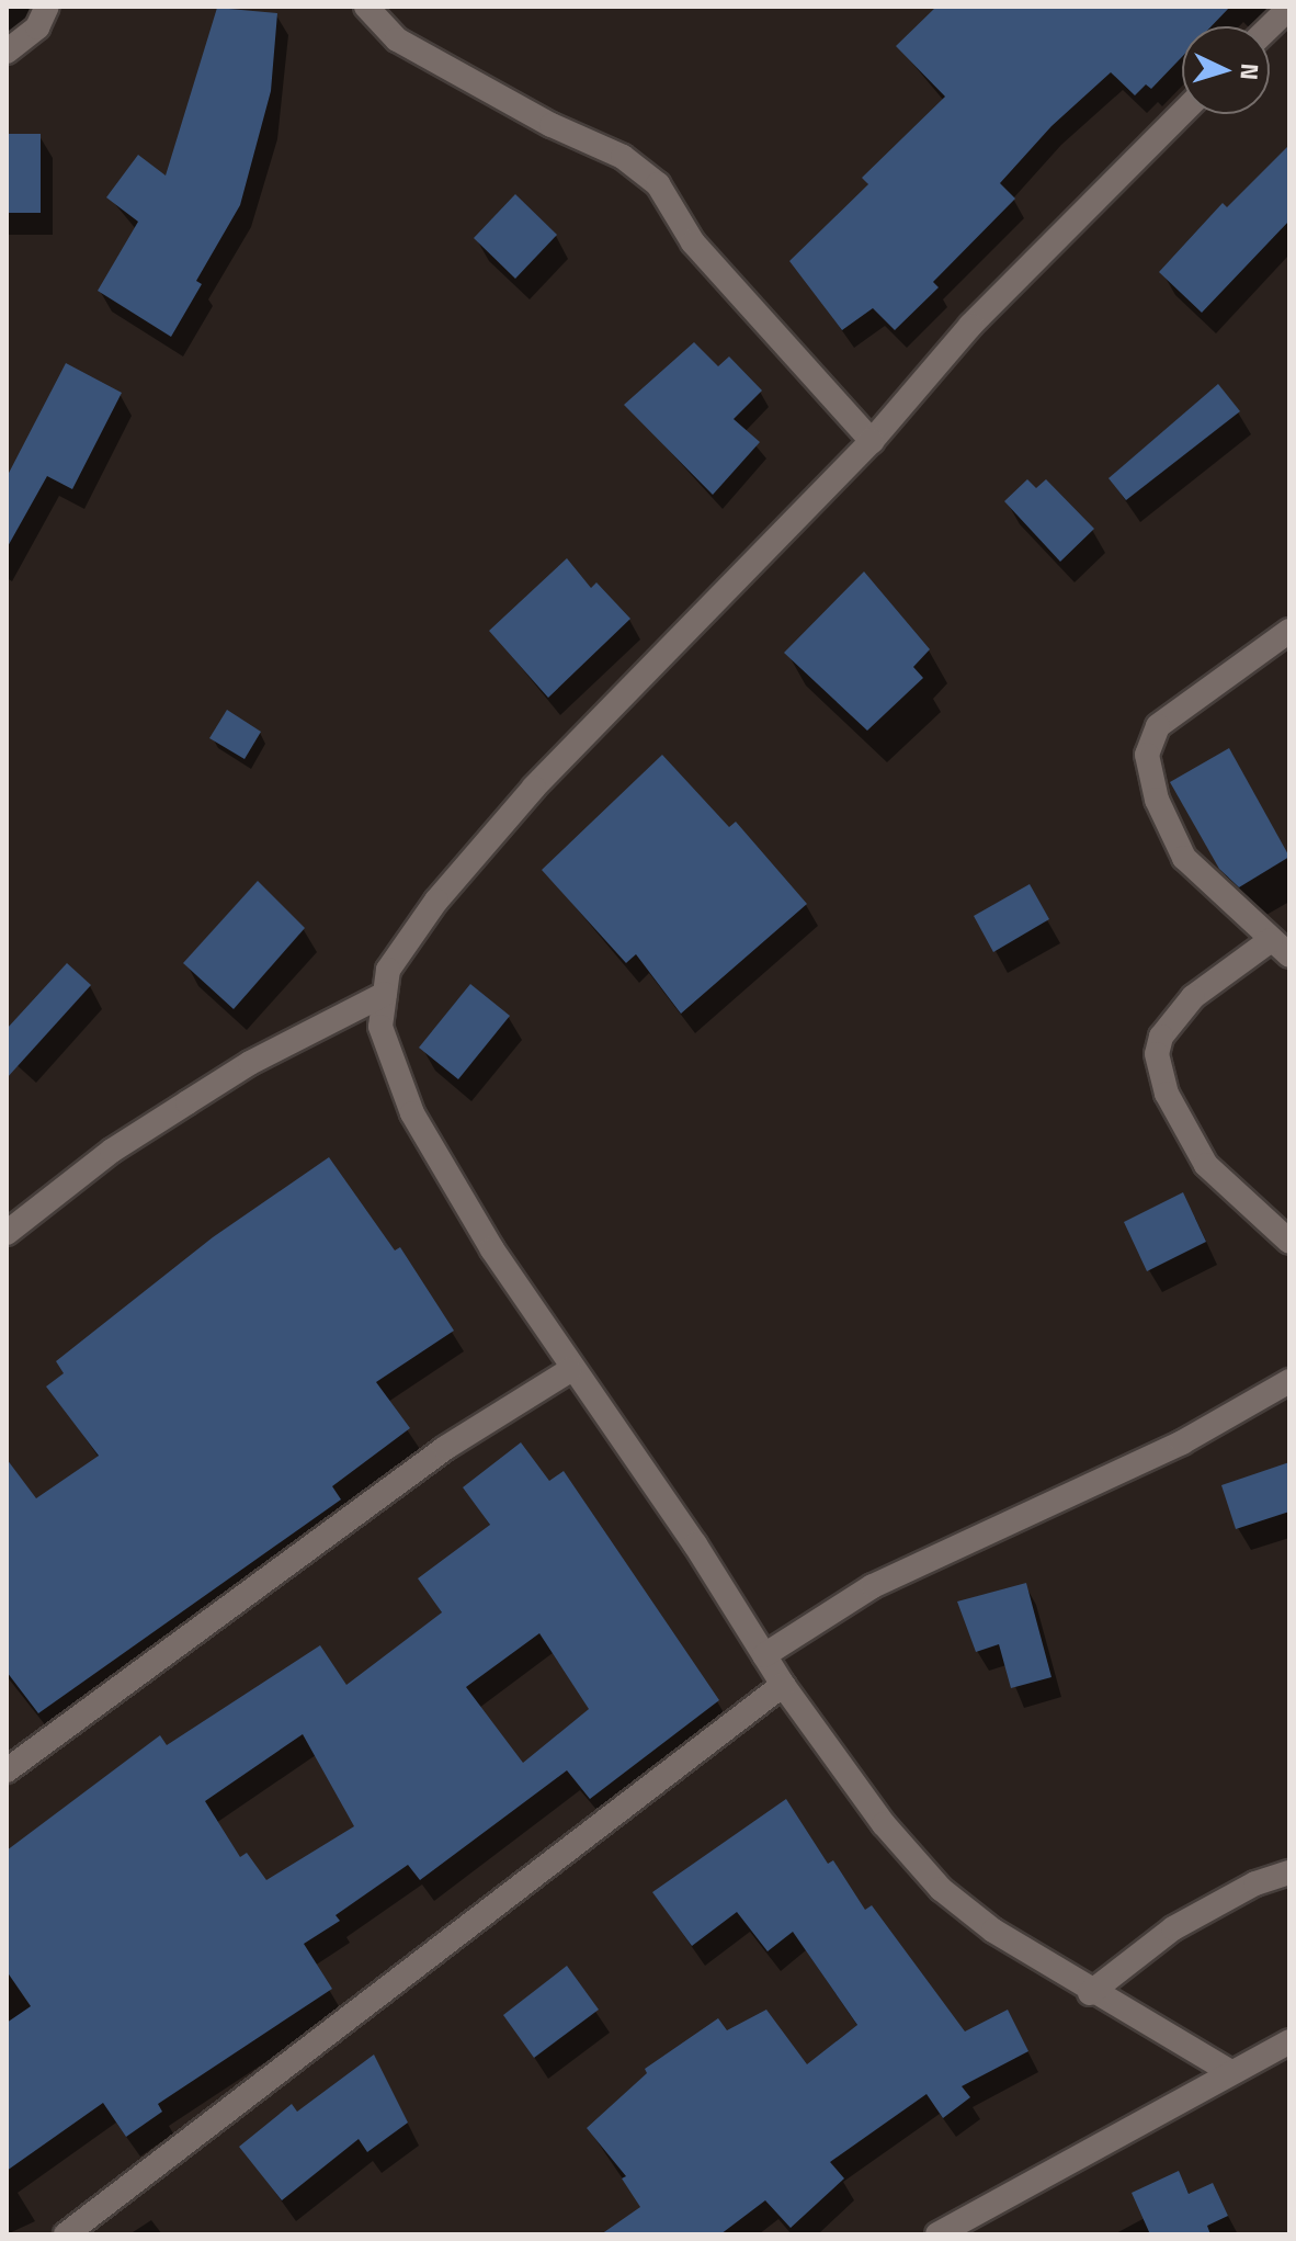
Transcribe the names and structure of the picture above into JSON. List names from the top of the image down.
{
  "north": "right"
}
